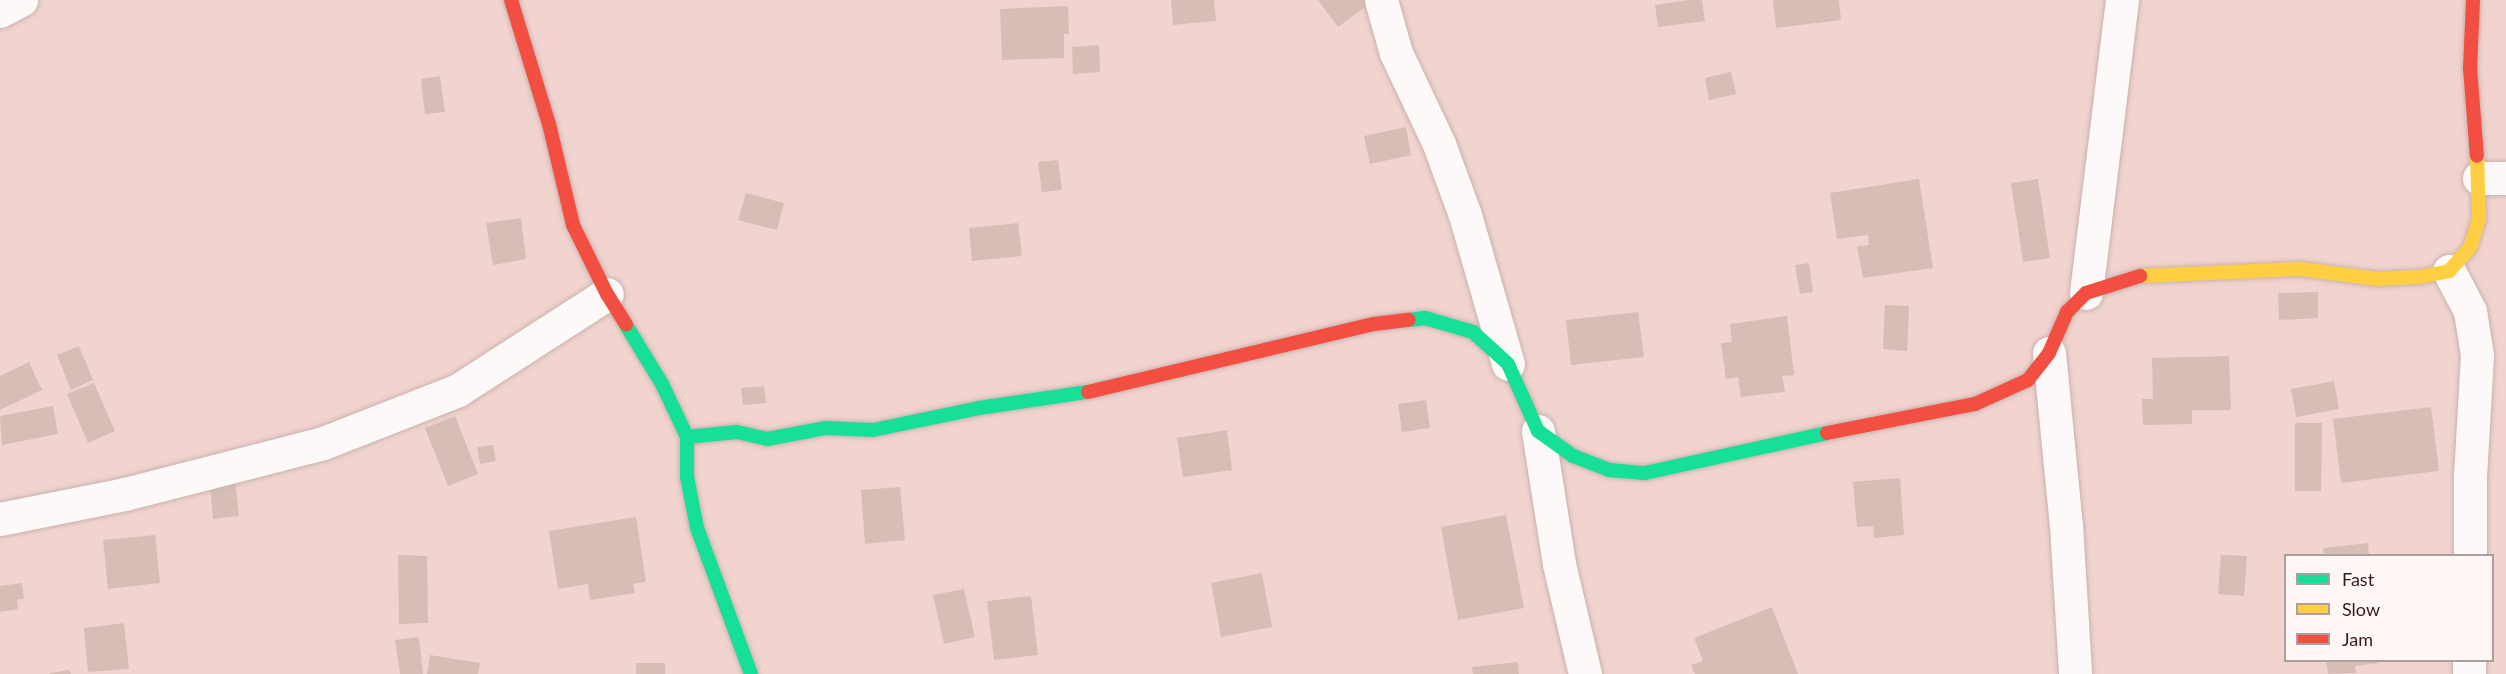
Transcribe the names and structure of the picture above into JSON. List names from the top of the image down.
{
  "legend": ["Fast", "Slow", "Jam"]
}
